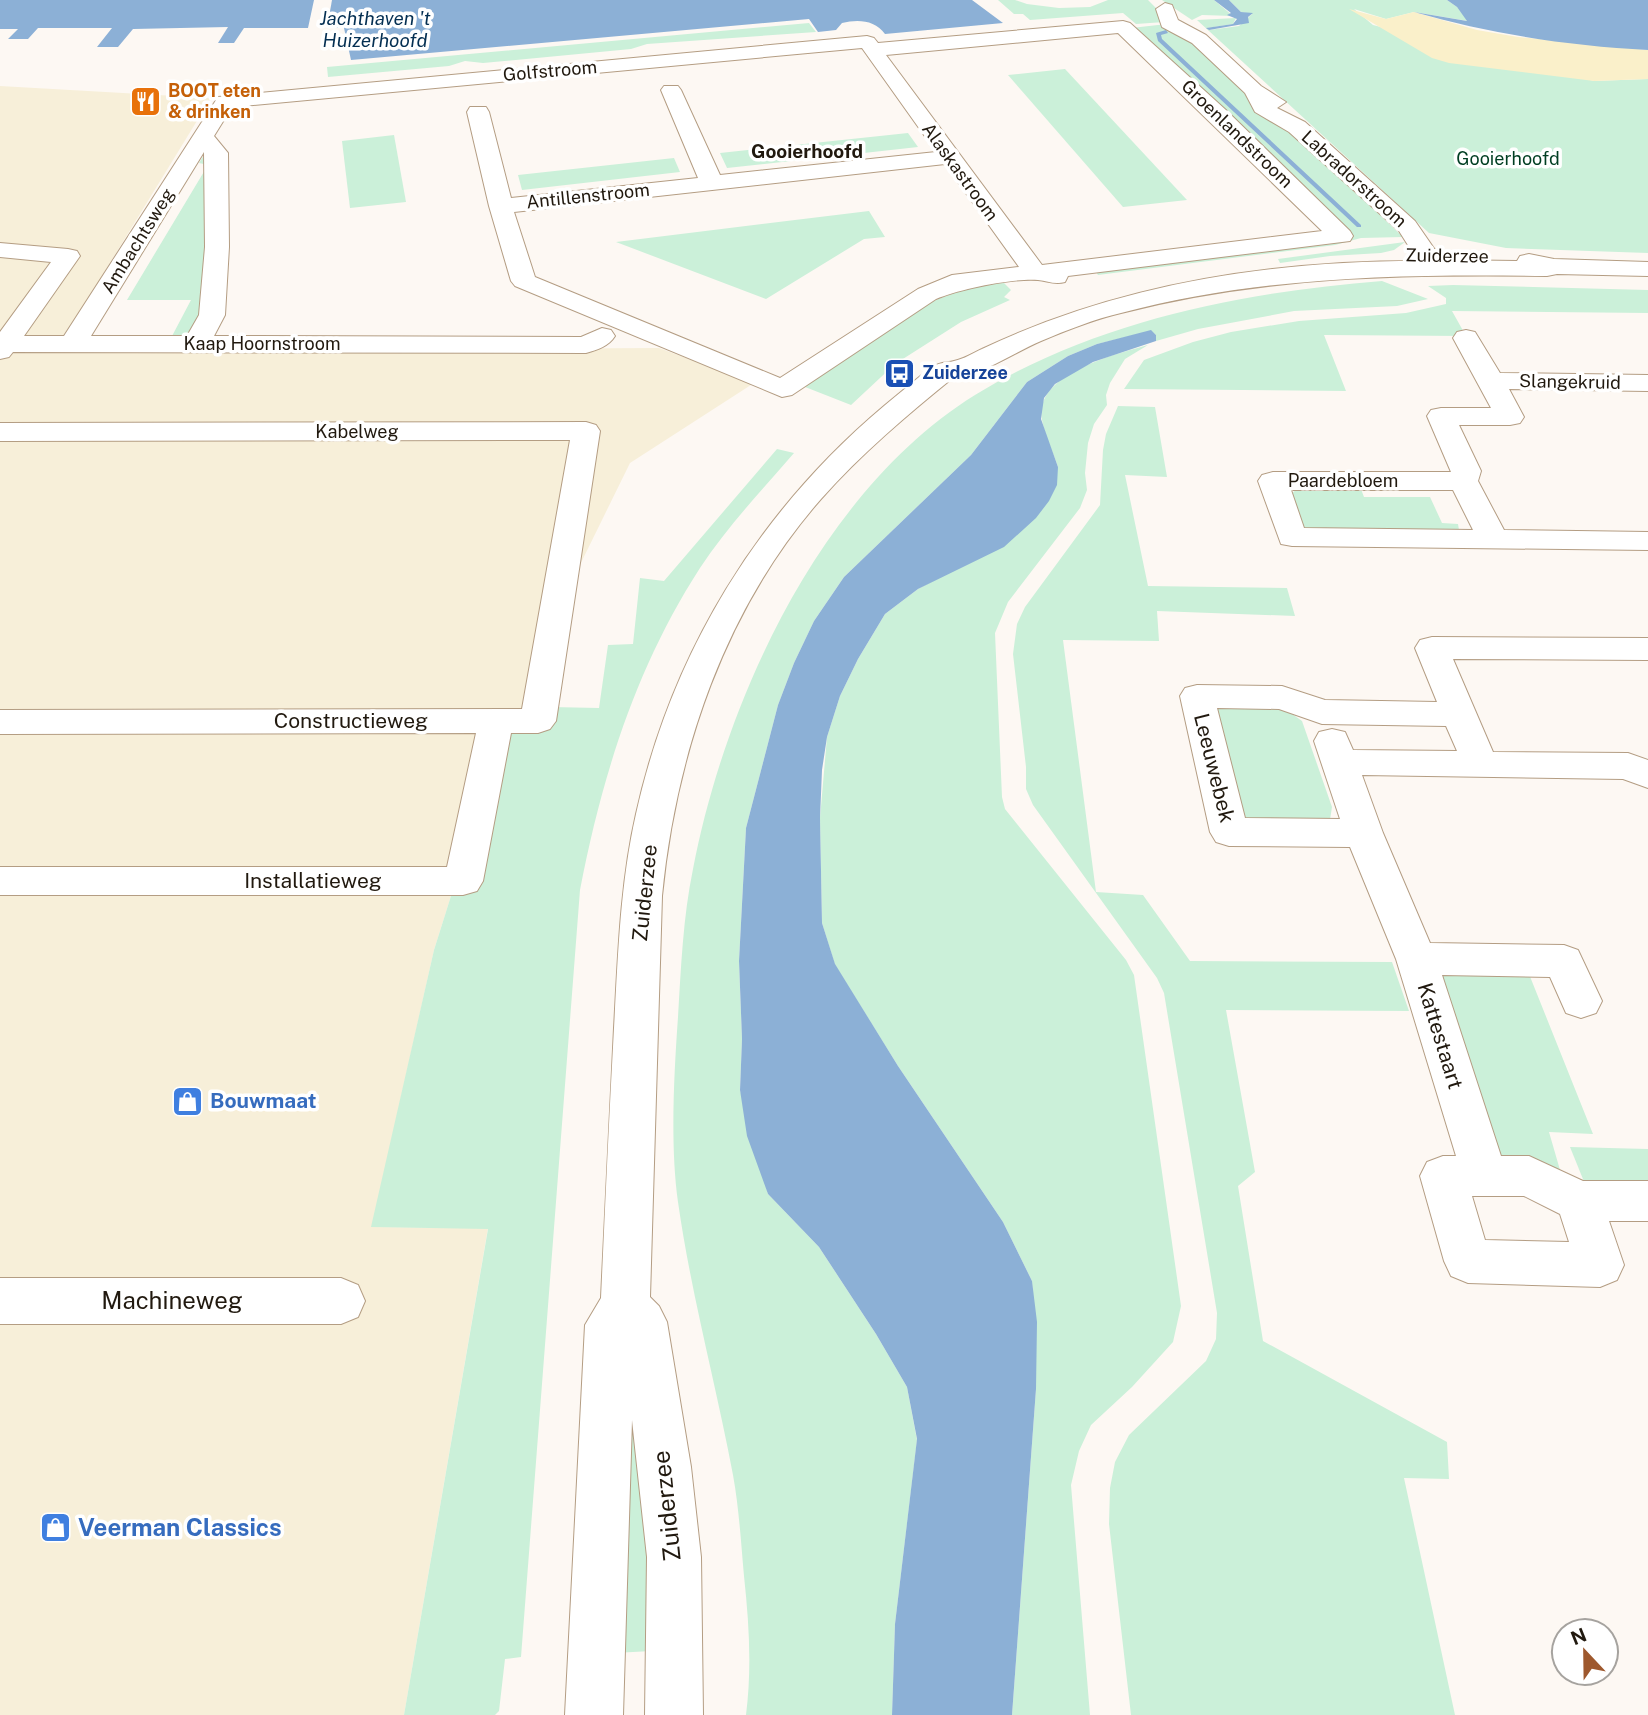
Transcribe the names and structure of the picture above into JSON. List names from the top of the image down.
{
  "streets": {
    "street": [
      "Golfstroom",
      "Groenlandstroom",
      "Alaskastroom",
      "Labradorstroom",
      "Antillenstroom",
      "Ambachtsweg",
      "Zuiderzee",
      "Kaap Hoornstroom",
      "Slangekruid",
      "Kabelweg",
      "Paardebloem",
      "Constructieweg",
      "Leeuwebek",
      "Installatieweg",
      "Kattestaart",
      "Machineweg"
    ]
  },
  "crossings": [
    ["Golfstroom", "Groenlandstroom"],
    ["Golfstroom", "Alaskastroom"],
    ["Golfstroom", "Ambachtsweg"],
    ["Groenlandstroom", "Alaskastroom"],
    ["Groenlandstroom", "Antillenstroom"],
    ["Alaskastroom", "Antillenstroom"],
    ["Alaskastroom", "Zuiderzee"],
    ["Labradorstroom", "Zuiderzee"],
    ["Antillenstroom", "Kaap Hoornstroom"],
    ["Ambachtsweg", "Kaap Hoornstroom"],
    ["Slangekruid", "Paardebloem"],
    ["Kabelweg", "Constructieweg"],
    ["Constructieweg", "Installatieweg"]
  ],
  "districts": ["Gooierhoofd"],
  "water": ["Jachthaven 't Huizerhoofd"],
  "parks": ["Gooierhoofd"],
  "places": {
    "restaurant": ["BOOT eten & drinken"],
    "bus stop": ["Zuiderzee"],
    "shop": ["Bouwmaat", "Veerman Classics"]
  },
  "north": "top"
}
